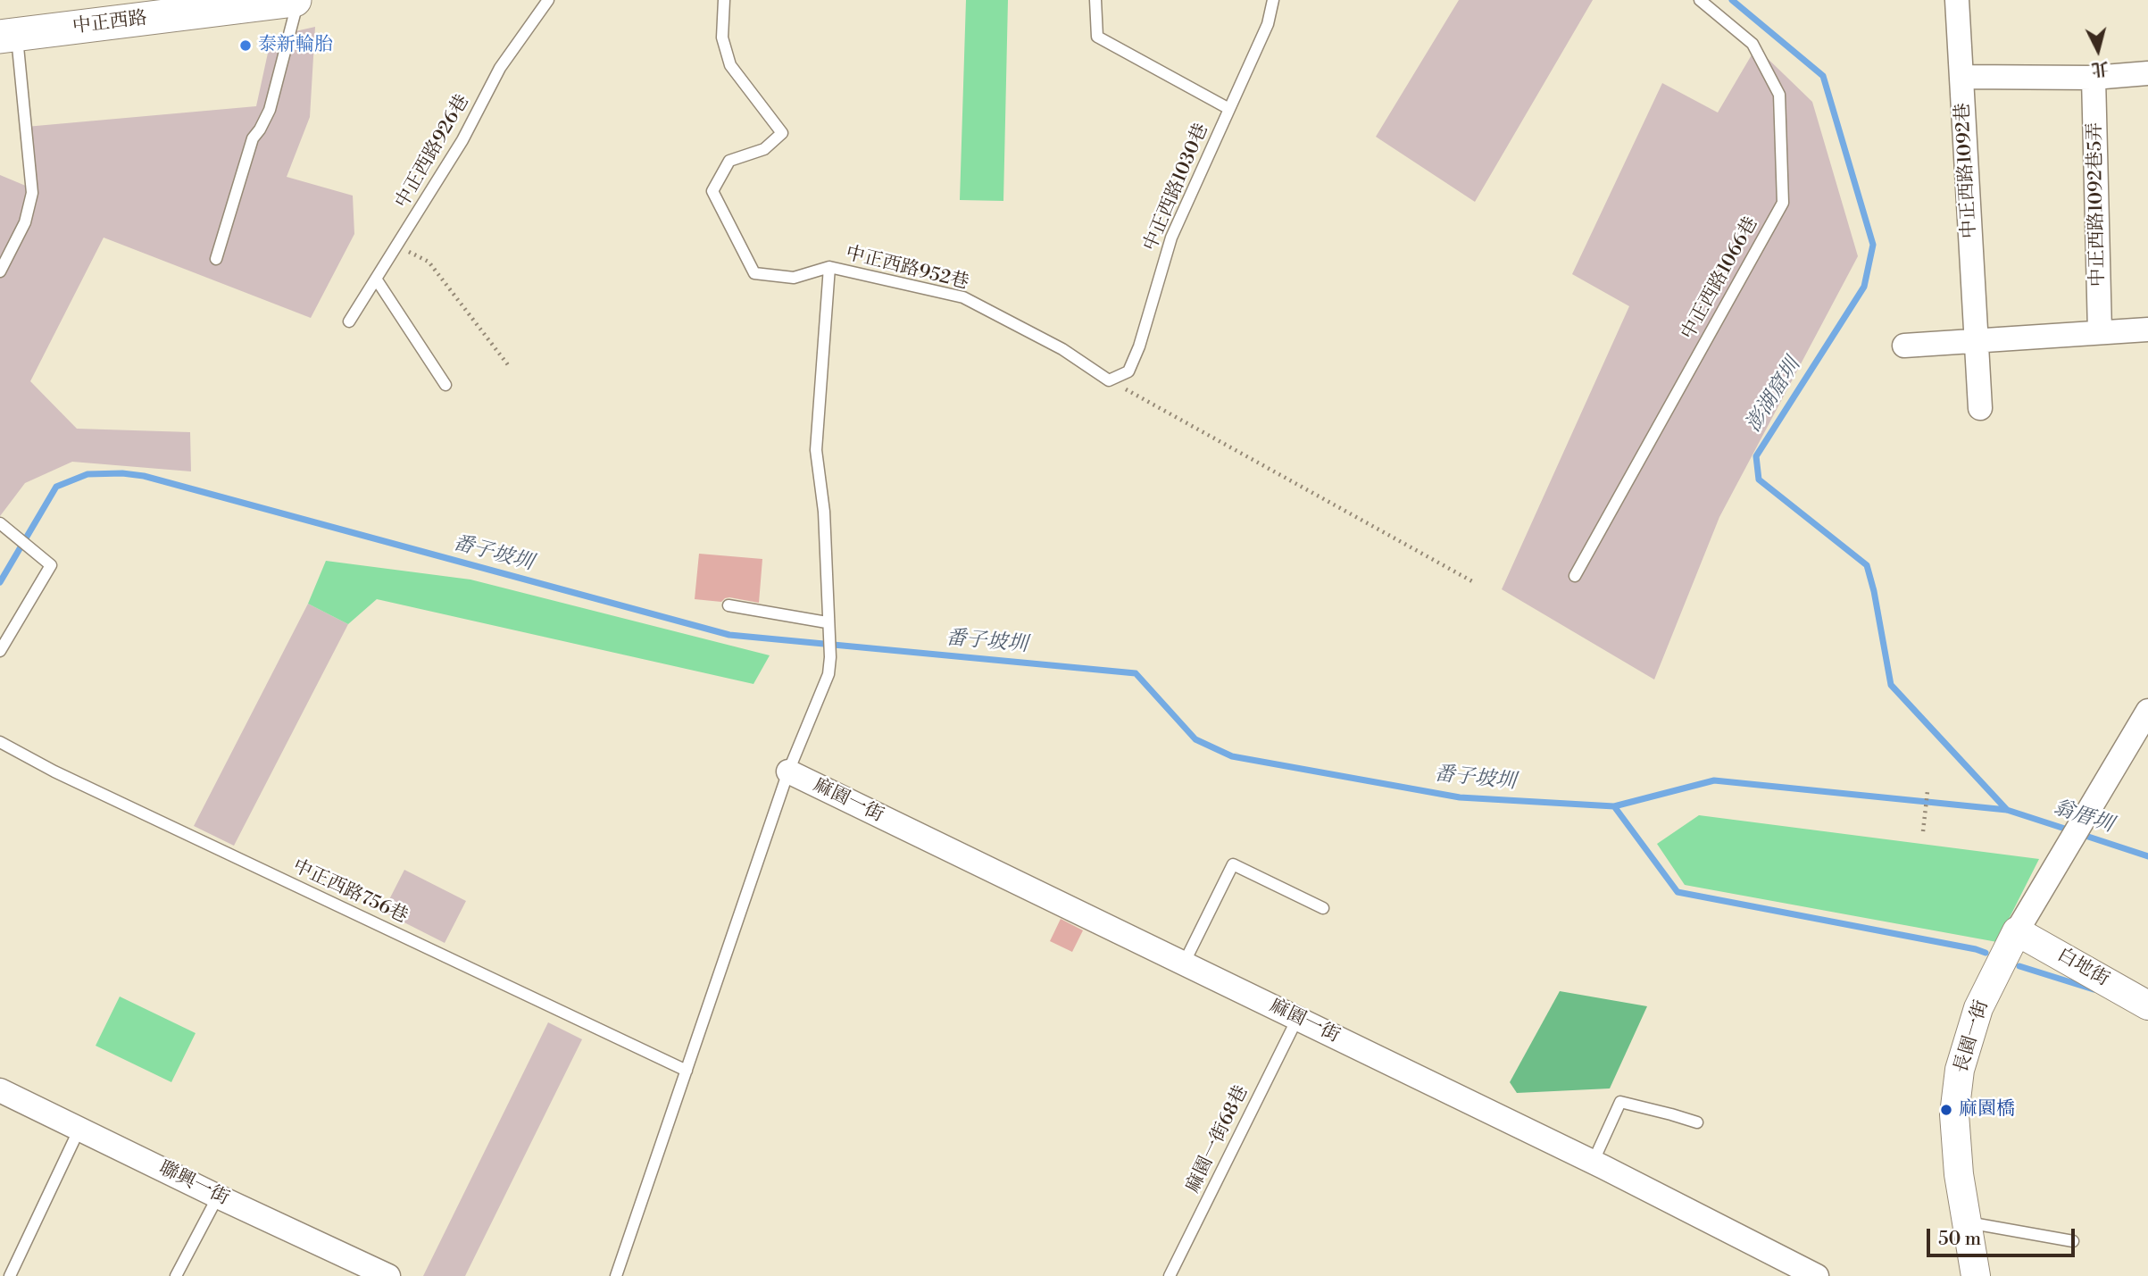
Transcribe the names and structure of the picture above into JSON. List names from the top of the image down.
{
  "streets": {
    "main road": ["中正西路"],
    "street": [
      "中正西路1092巷",
      "中正西路1092巷5弄",
      "麻園一街",
      "白地街",
      "長園一街",
      "聯興一街"
    ],
    "lane": [
      "中正西路926巷",
      "中正西路1030巷",
      "中正西路952巷",
      "中正西路1066巷",
      "中正西路756巷",
      "麻園一街68巷"
    ]
  },
  "crossings": [
    ["中正西路1030巷", "中正西路952巷"],
    ["麻園一街", "麻園一街68巷"],
    ["白地街", "長園一街"]
  ],
  "water": ["澎湖窟圳", "番子坡圳", "翁厝圳"],
  "places": ["泰新輪胎", "麻園橋"],
  "scale_bar": "50 m",
  "north": "bottom"
}
